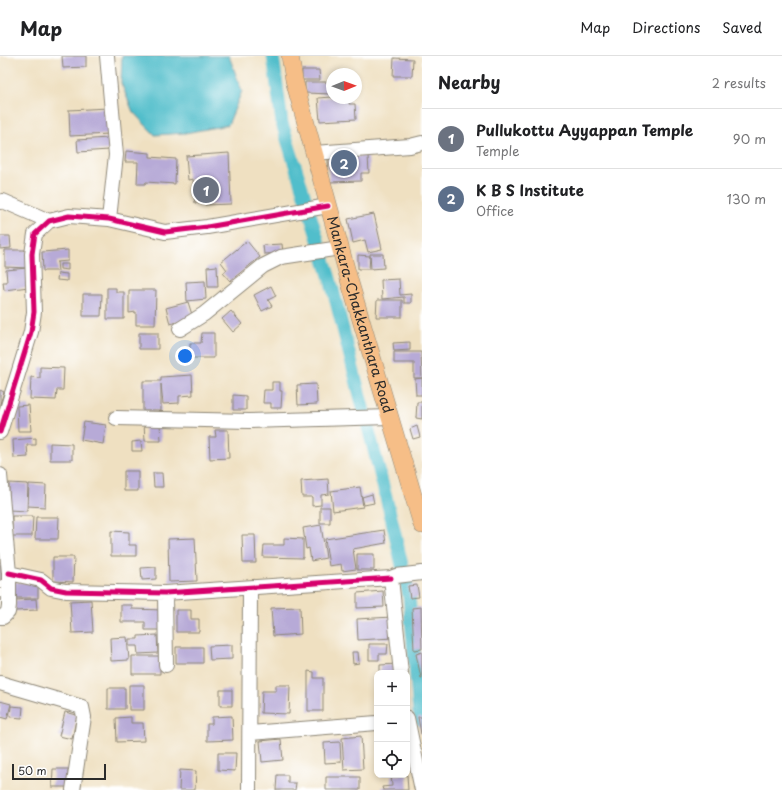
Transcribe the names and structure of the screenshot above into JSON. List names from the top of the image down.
{
  "streets": {
    "main road": ["Mankara-Chakkanthara Road"]
  },
  "scale_bar": "50 m",
  "north": "right",
  "page": {
    "header": "Map",
    "nav": ["Map", "Directions", "Saved"],
    "heading": ["Nearby", "2 results"],
    "list": [
      {
        "mark": "1",
        "name": "Pullukottu Ayyappan Temple",
        "note": "Temple",
        "value": "90 m"
      },
      {
        "mark": "2",
        "name": "K B S Institute",
        "note": "Office",
        "value": "130 m"
      }
    ],
    "pins": ["2", "1"],
    "map_buttons": ["+", "−"],
    "scale": "50 m"
  }
}
